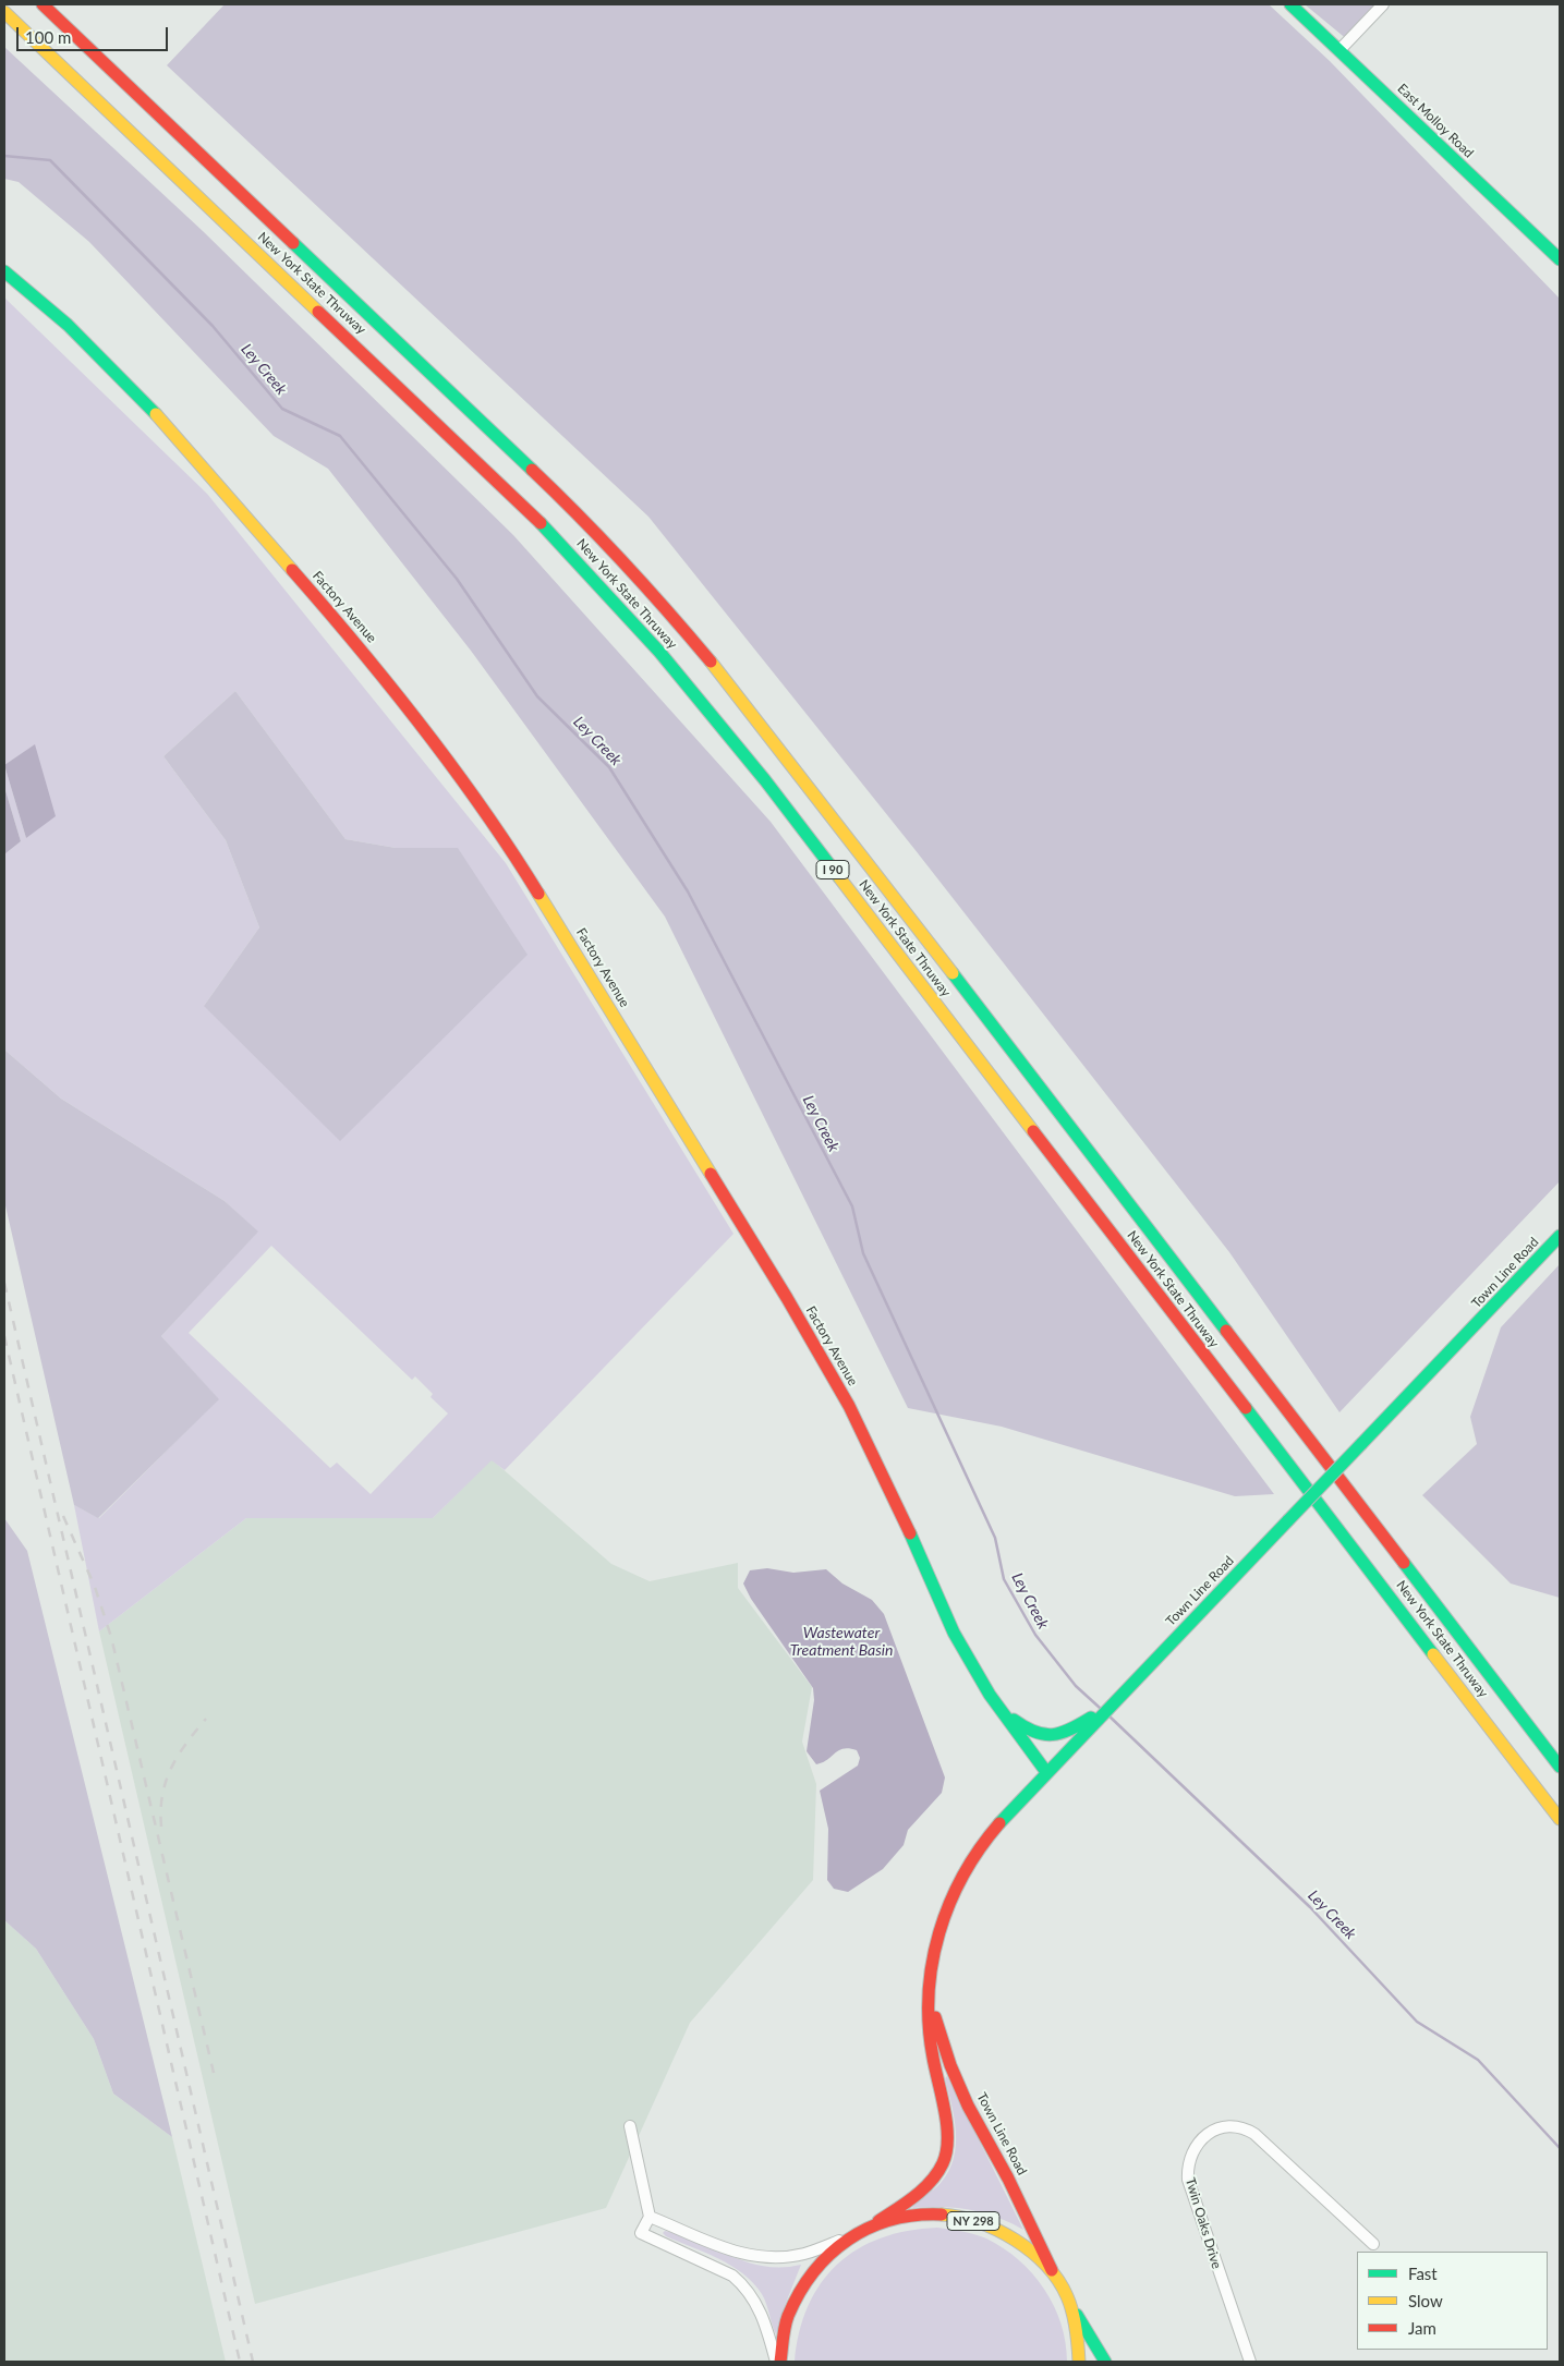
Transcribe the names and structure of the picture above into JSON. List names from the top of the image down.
{
  "streets": {
    "main road": [
      "East Molloy Road",
      "New York State Thruway",
      "Factory Avenue",
      "I 90",
      "Town Line Road",
      "NY 298"
    ],
    "street": ["Twin Oaks Drive"]
  },
  "crossings": [
    ["Factory Avenue", "Town Line Road"],
    ["Town Line Road", "NY 298"]
  ],
  "water": ["Ley Creek", "Wastewater Treatment Basin"],
  "legend": ["Fast", "Slow", "Jam"],
  "scale_bar": "100 m"
}
